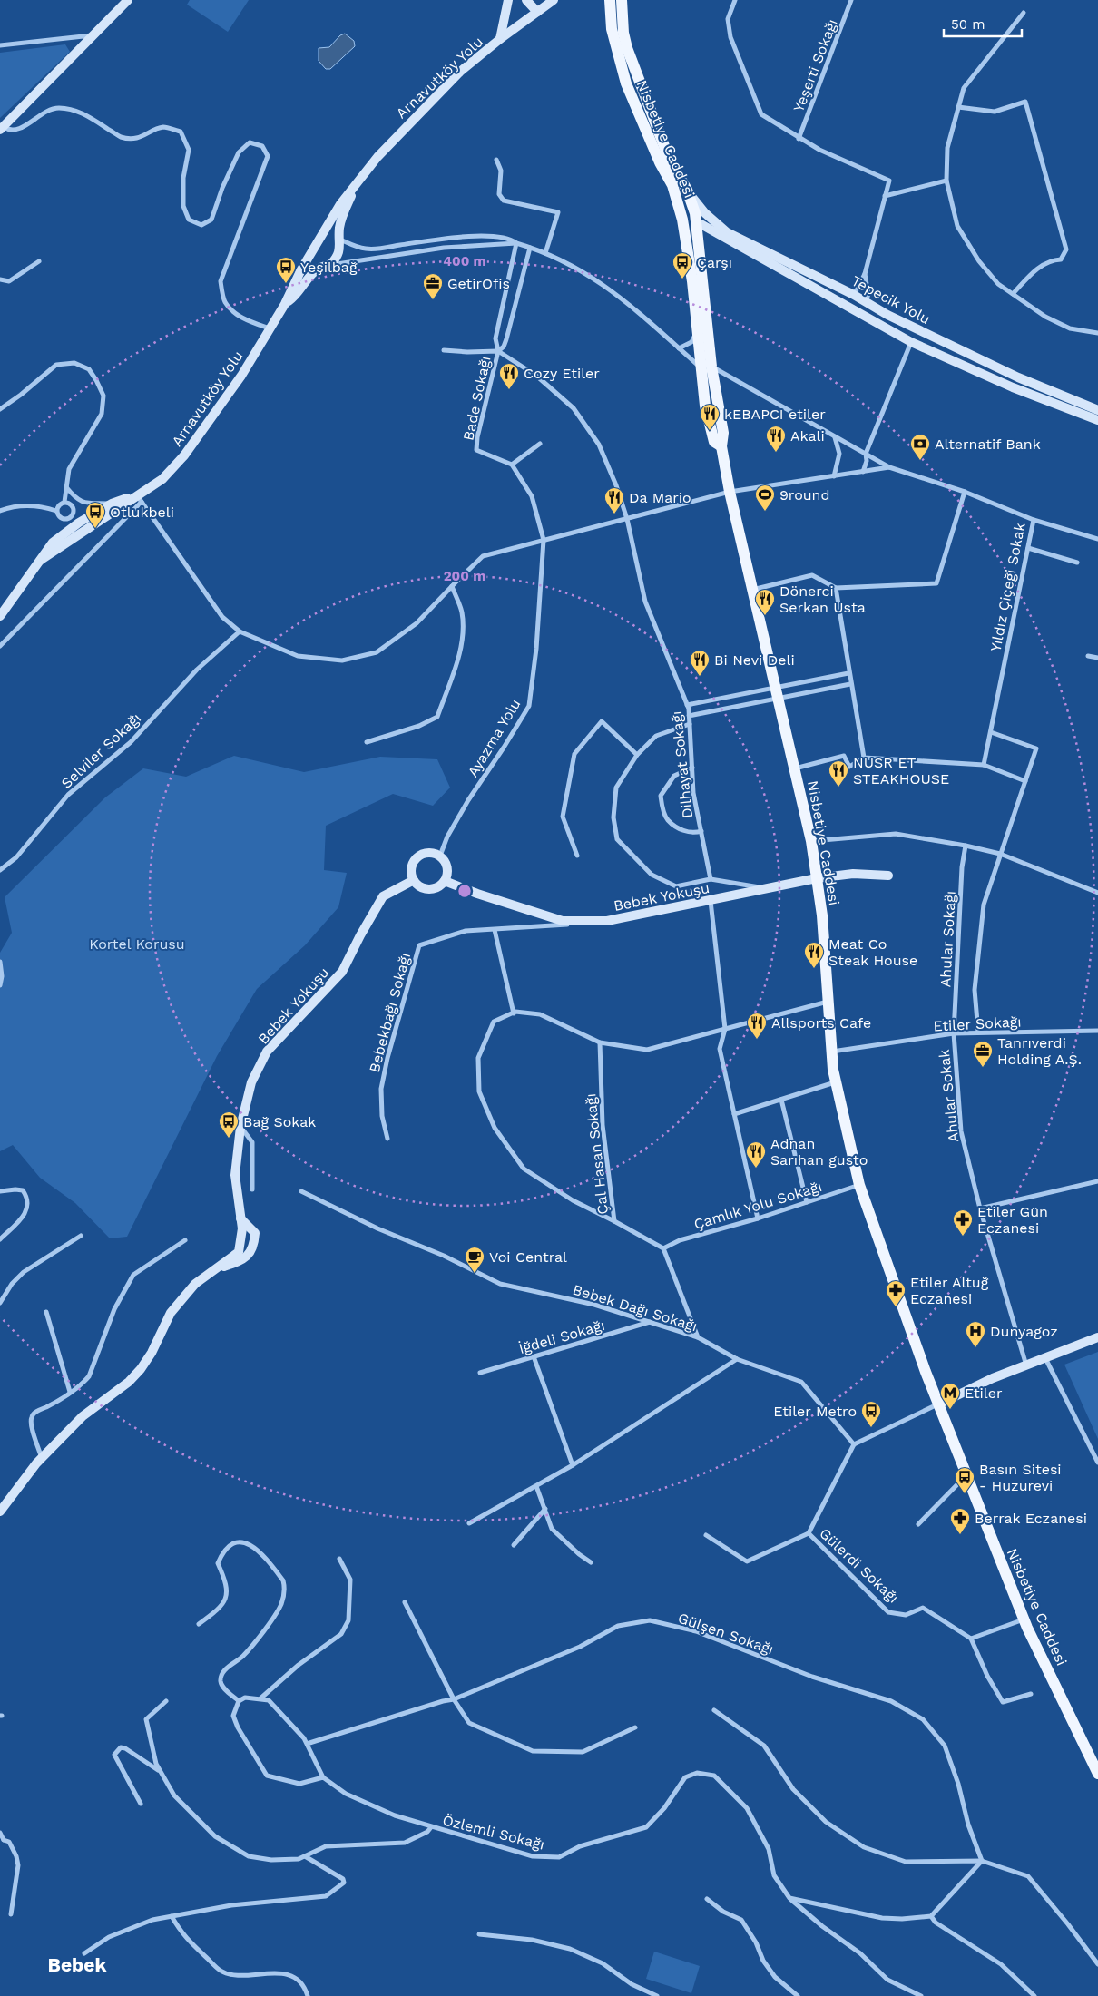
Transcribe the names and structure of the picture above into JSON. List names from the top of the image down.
{
  "streets": {
    "main road": [
      "Arnavutköy Yolu",
      "Nisbetiye Caddesi",
      "Tepecik Yolu",
      "Bebek Yokuşu"
    ],
    "street": [
      "Yeşerti Sokağı",
      "Bade Sokağı",
      "Yıldız Çiçeği Sokak",
      "Ayazma Yolu",
      "Selviler Sokağı",
      "Dilhayat Sokağı",
      "Ahular Sokağı",
      "Bebekbağı Sokağı",
      "Etiler Sokağı",
      "Ahular Sokak",
      "Çal Hasan Sokağı",
      "Çamlık Yolu Sokağı",
      "Bebek Dağı Sokağı",
      "İğdeli Sokağı",
      "Gülerdi Sokağı",
      "Gülşen Sokağı",
      "Özlemli Sokağı"
    ]
  },
  "crossings": [
    ["Nisbetiye Caddesi", "Tepecik Yolu"],
    ["Nisbetiye Caddesi", "Yıldız Çiçeği Sokak"],
    ["Nisbetiye Caddesi", "Bebek Yokuşu"],
    ["Nisbetiye Caddesi", "Etiler Sokağı"],
    ["Nisbetiye Caddesi", "Çamlık Yolu Sokağı"],
    ["Bade Sokağı", "Yıldız Çiçeği Sokak"],
    ["Bade Sokağı", "Ayazma Yolu"],
    ["Bade Sokağı", "Dilhayat Sokağı"],
    ["Yıldız Çiçeği Sokak", "Ahular Sokağı"],
    ["Ayazma Yolu", "Bebek Yokuşu"],
    ["Bebek Yokuşu", "Bebekbağı Sokağı"],
    ["Ahular Sokağı", "Etiler Sokağı"],
    ["Ahular Sokağı", "Ahular Sokak"],
    ["Etiler Sokağı", "Ahular Sokak"],
    ["Çal Hasan Sokağı", "Çamlık Yolu Sokağı"],
    ["Bebek Dağı Sokağı", "İğdeli Sokağı"]
  ],
  "districts": ["Bebek"],
  "parks": ["Kortel Korusu"],
  "places": {
    "bus stop": [
      "Çarşı",
      "Yeşilbağ",
      "Otlukbeli",
      "Bağ Sokak",
      "Etiler Metro",
      "Basın Sitesi - Huzurevi"
    ],
    "office": ["GetirOfis", "Tanrıverdi Holding A.Ş."],
    "restaurant": [
      "Cozy Etiler",
      "kEBAPCI etiler",
      "Akali",
      "Da Mario",
      "Dönerci Serkan Usta",
      "Bi Nevi Deli",
      "NUSR ET STEAKHOUSE",
      "Meat Co Steak House",
      "Allsports Cafe",
      "Adnan Sarıhan gusto"
    ],
    "bank": ["Alternatif Bank"],
    "sports": ["9round"],
    "pharmacy": ["Etiler Gün Eczanesi", "Etiler Altuğ Eczanesi", "Berrak Eczanesi"],
    "cafe": ["Voi Central"],
    "hospital": ["Dunyagoz"],
    "metro station": ["Etiler"]
  },
  "scale_bar": "50 m",
  "rings": ["400 m", "200 m"]
}
